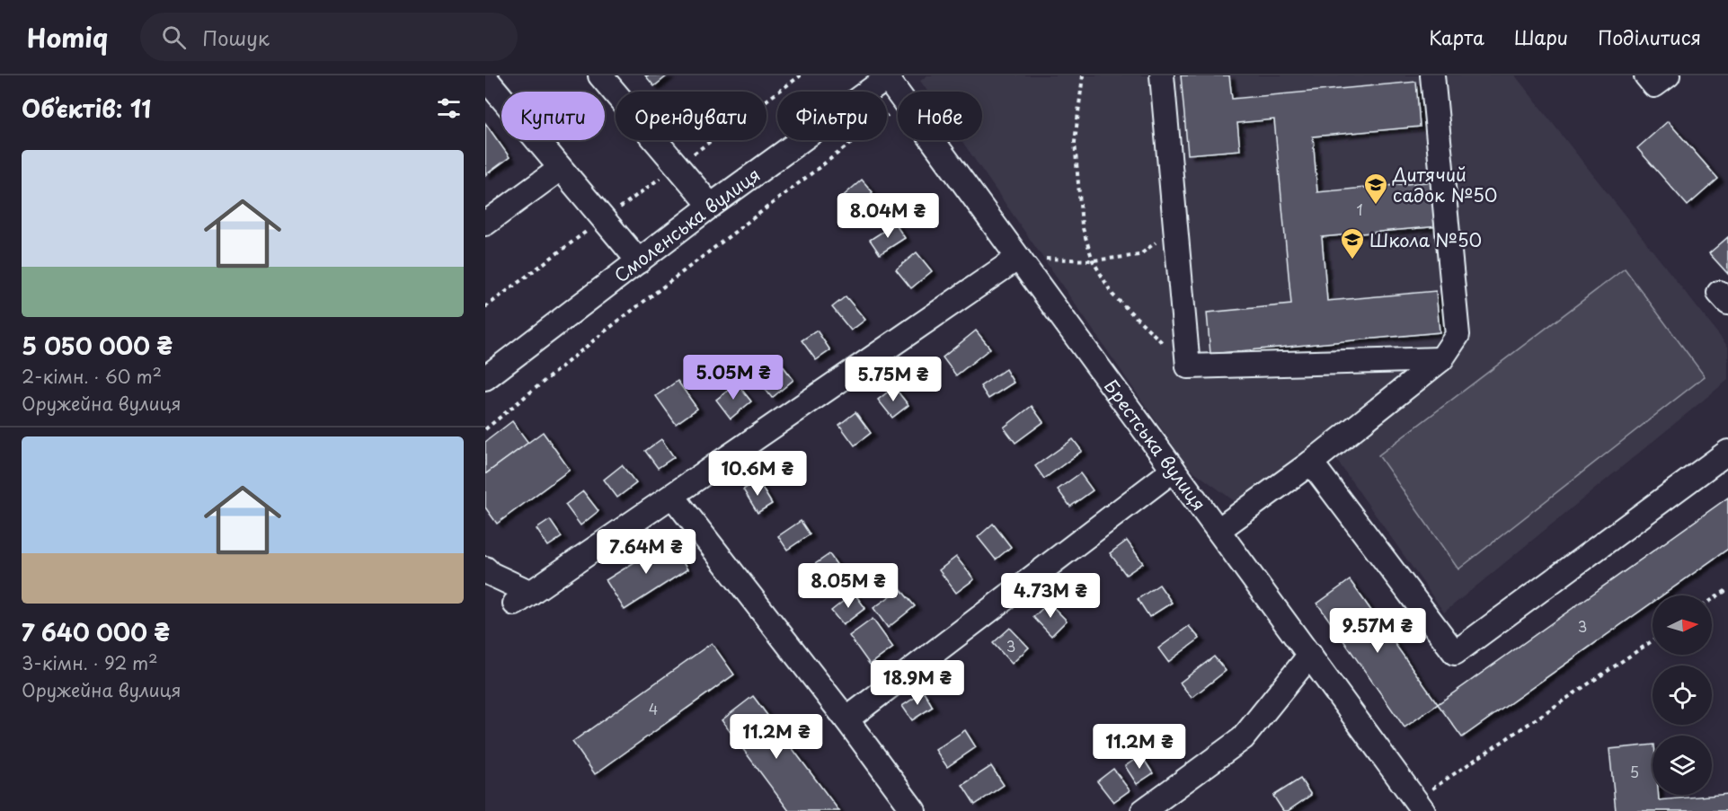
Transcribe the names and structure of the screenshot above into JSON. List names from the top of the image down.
{
  "streets": {
    "street": ["Смоленська вулиця", "Брестська вулиця"]
  },
  "crossings": [
    ["Смоленська вулиця", "Брестська вулиця"]
  ],
  "places": {
    "school or university": ["Дитячий садок №50", "Школа №50"]
  },
  "house_numbers": [
    "1",
    "3",
    "3",
    "4",
    "5"
  ],
  "north": "right",
  "page": {
    "header": "Homiq",
    "search": "Пошук",
    "nav": ["Карта", "Шари", "Поділитися"],
    "heading": "Об’єктів: 11",
    "chip": [
      "Купити",
      "Орендувати",
      "Фільтри",
      "Нове"
    ],
    "list": [
      {
        "name": "5 050 000 ₴",
        "note": "2-кімн. · 60 m² · Оружейна вулиця"
      },
      {
        "name": "7 640 000 ₴",
        "note": "3-кімн. · 92 m² · Оружейна вулиця"
      }
    ],
    "price": [
      "8.04M ₴",
      "5.05M ₴",
      "5.75M ₴",
      "10.6M ₴",
      "7.64M ₴",
      "8.05M ₴",
      "4.73M ₴",
      "9.57M ₴",
      "18.9M ₴",
      "11.2M ₴",
      "11.2M ₴"
    ]
  }
}
